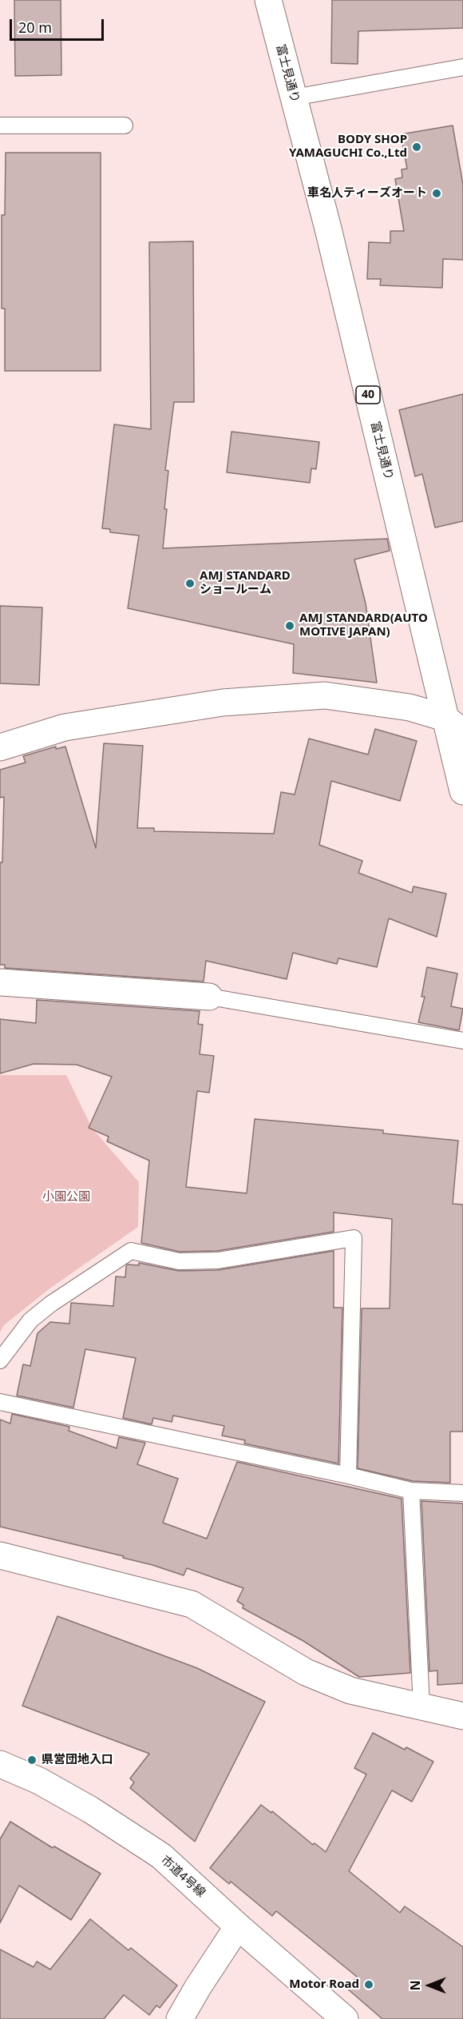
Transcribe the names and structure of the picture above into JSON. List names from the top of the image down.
{
  "streets": {
    "street": ["富士見通り", "40", "市道4号線"]
  },
  "parks": ["小園公園"],
  "places": [
    "BODY SHOP YAMAGUCHI Co.,Ltd",
    "車名人ティーズオート",
    "AMJ STANDARD ショールーム",
    "AMJ STANDARD(AUTO MOTIVE JAPAN)",
    "県営団地入口",
    "Motor Road"
  ],
  "scale_bar": "20 m",
  "north": "left"
}
